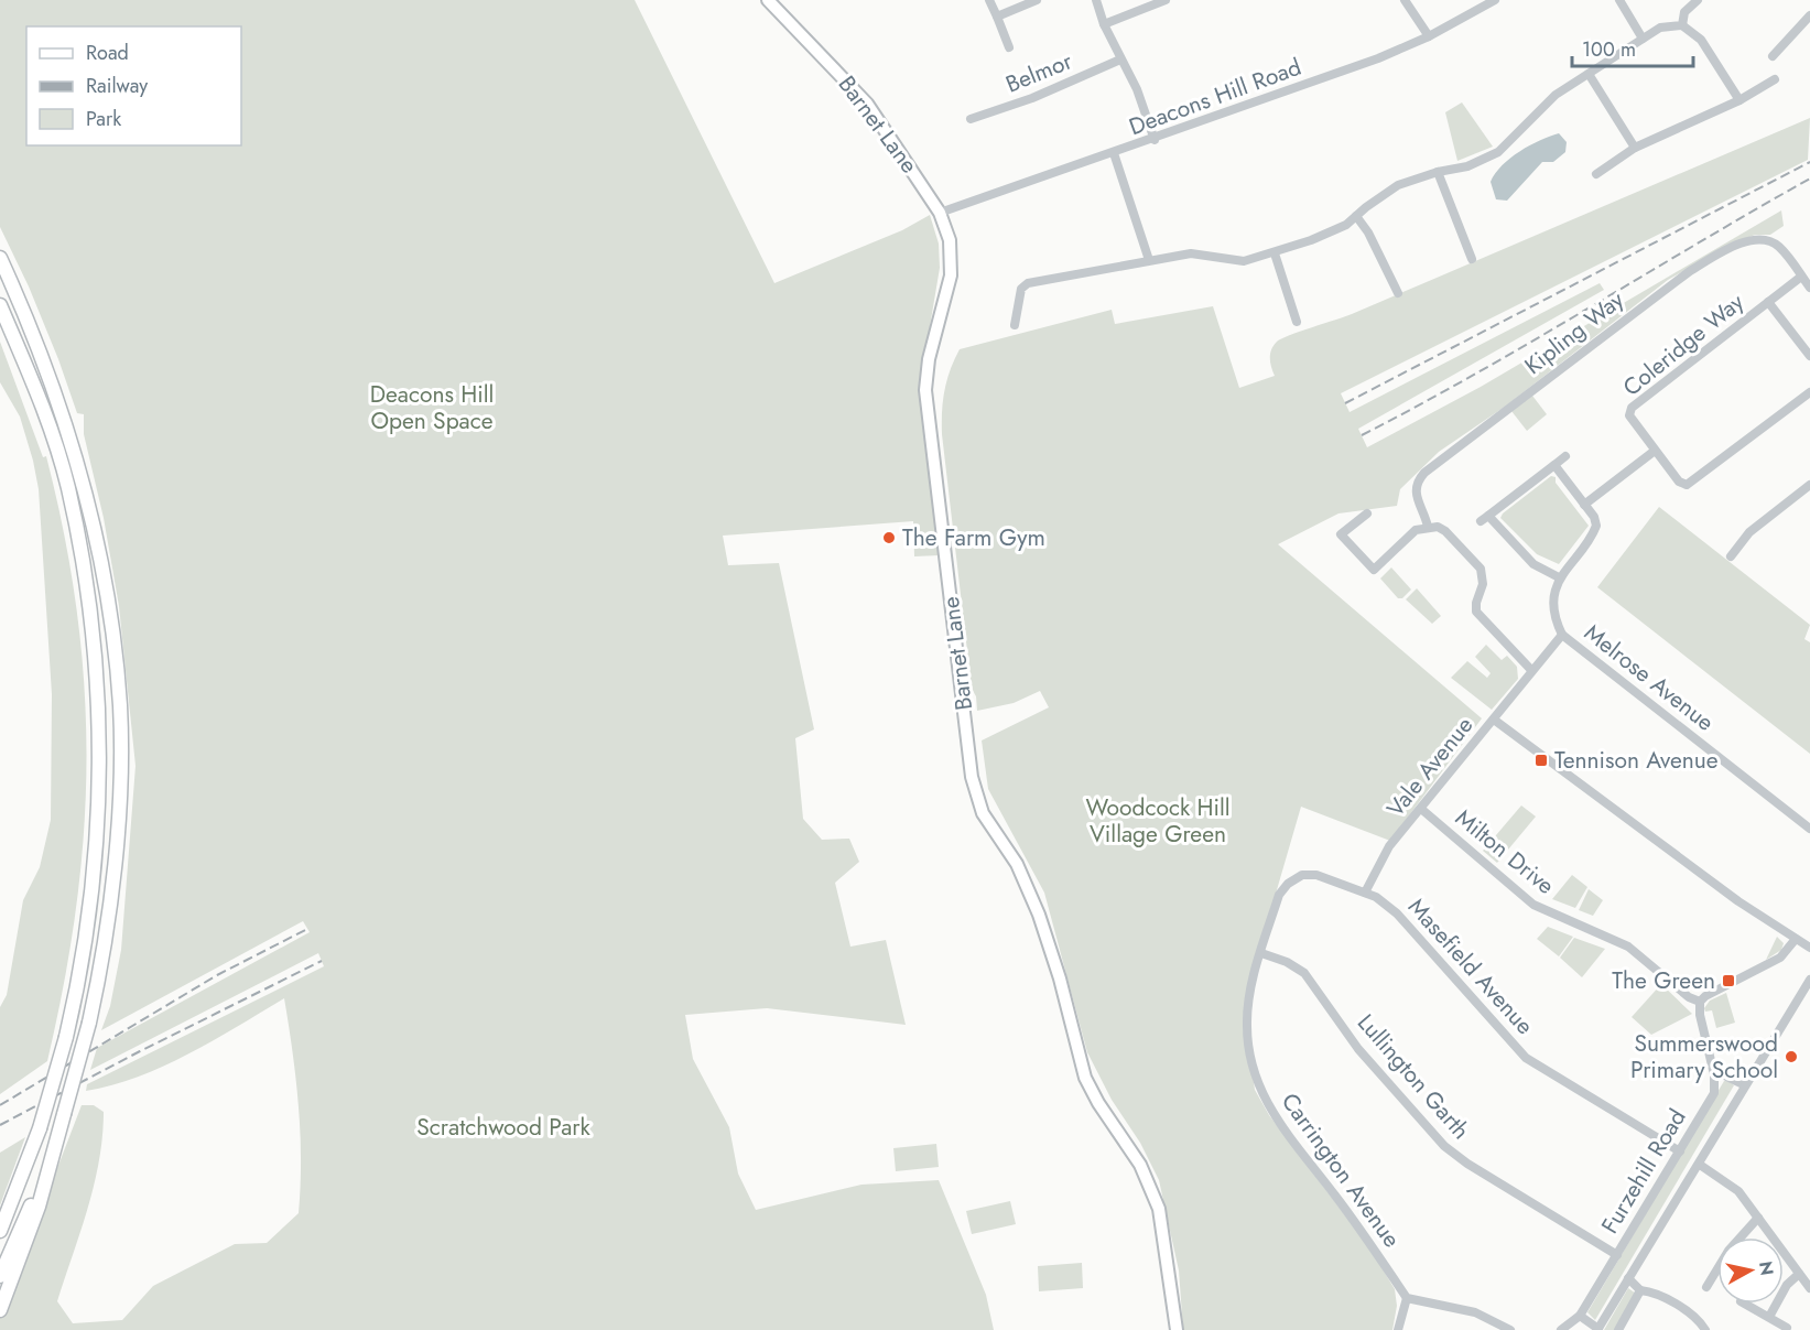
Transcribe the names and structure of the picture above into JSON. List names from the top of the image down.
{
  "streets": {
    "main road": ["Barnet Lane"],
    "street": [
      "Belmor",
      "Deacons Hill Road",
      "Kipling Way",
      "Coleridge Way",
      "Melrose Avenue",
      "Vale Avenue",
      "Milton Drive",
      "Masefield Avenue",
      "Lullington Garth",
      "Carrington Avenue",
      "Furzehill Road"
    ]
  },
  "crossings": [
    ["Deacons Hill Road", "Barnet Lane"],
    ["Kipling Way", "Coleridge Way"],
    ["Melrose Avenue", "Vale Avenue"],
    ["Vale Avenue", "Milton Drive"],
    ["Vale Avenue", "Masefield Avenue"],
    ["Masefield Avenue", "Lullington Garth"],
    ["Masefield Avenue", "Carrington Avenue"],
    ["Masefield Avenue", "Furzehill Road"],
    ["Lullington Garth", "Carrington Avenue"],
    ["Lullington Garth", "Furzehill Road"]
  ],
  "parks": ["Deacons Hill Open Space", "Woodcock Hill Village Green", "Scratchwood Park"],
  "places": {
    "other": ["The Farm Gym", "Summerswood Primary School"],
    "transit": ["Tennison Avenue", "The Green"]
  },
  "legend": ["Road", "Railway", "Park"],
  "scale_bar": "100 m",
  "north": "right"
}
